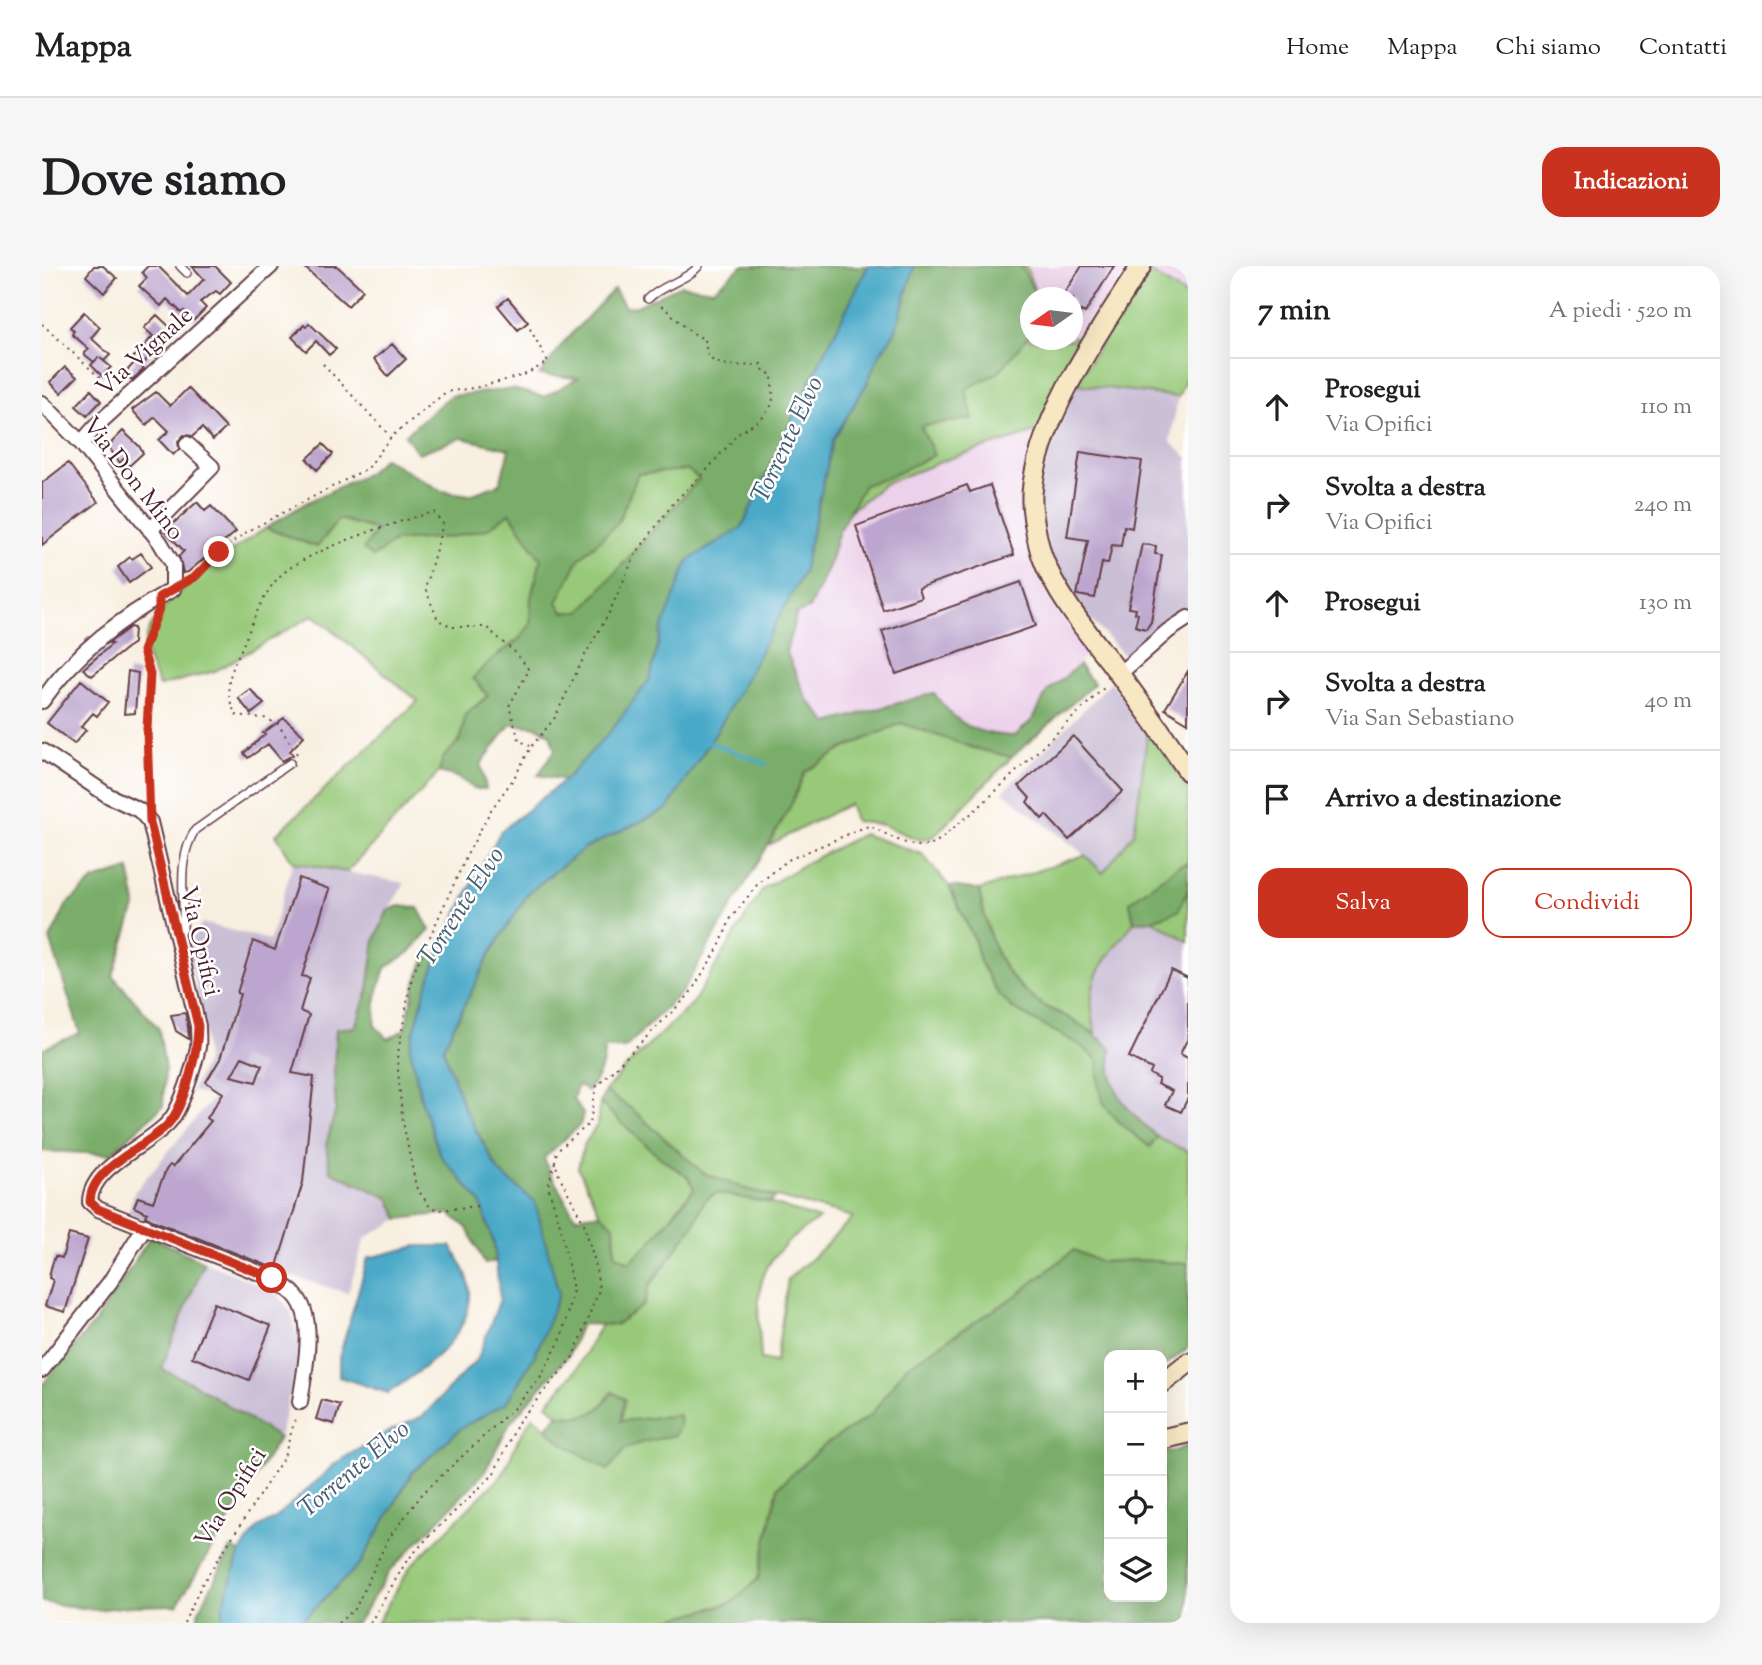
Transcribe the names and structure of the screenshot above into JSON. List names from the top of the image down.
{
  "streets": {
    "street": ["Via Vignale", "Via Don Mino", "Via Opifici"]
  },
  "crossings": [
    ["Via Vignale", "Via Don Mino"]
  ],
  "water": ["Torrente Elvo"],
  "north": "left",
  "page": {
    "header": "Mappa",
    "nav": [
      "Home",
      "Mappa",
      "Chi siamo",
      "Contatti"
    ],
    "title": "Dove siamo",
    "buttons": [
      "Indicazioni",
      ["Salva", "Condividi"]
    ],
    "heading": ["7 min", "A piedi · 520 m"],
    "list": [
      ["Prosegui", "Via Opifici", "110 m"],
      ["Svolta a destra", "Via Opifici", "240 m"],
      ["Prosegui", "130 m"],
      ["Svolta a destra", "Via San Sebastiano", "40 m"],
      "Arrivo a destinazione"
    ],
    "map_buttons": ["+", "−"]
  }
}
